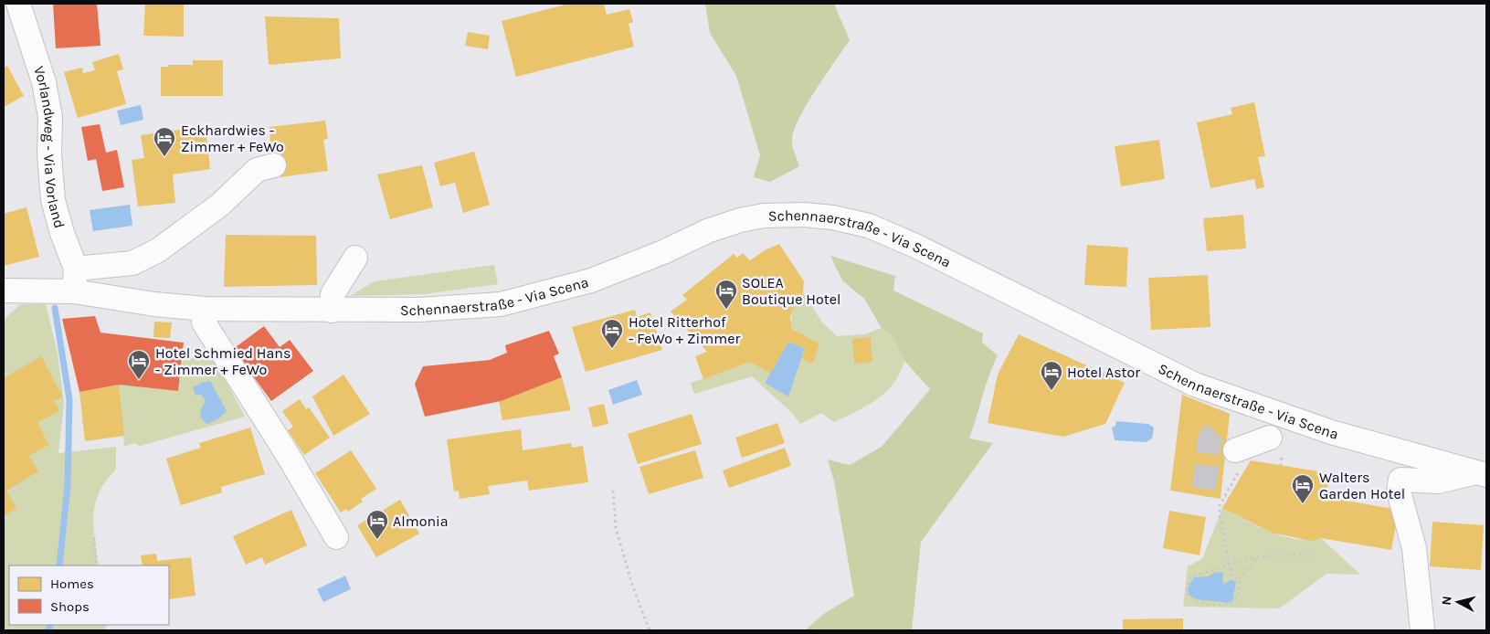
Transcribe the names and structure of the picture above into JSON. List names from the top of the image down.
{
  "streets": {
    "street": ["Vorlandweg - Via Vorland", "Schennaerstraße - Via Scena"]
  },
  "crossings": [
    ["Vorlandweg - Via Vorland", "Schennaerstraße - Via Scena"]
  ],
  "places": {
    "hotel": [
      "Eckhardwies - Zimmer + FeWo",
      "SOLEA Boutique Hotel",
      "Hotel Ritterhof - FeWo + Zimmer",
      "Hotel Schmied Hans - Zimmer + FeWo",
      "Hotel Astor",
      "Walters Garden Hotel",
      "Almonia"
    ]
  },
  "legend": ["Homes", "Shops"],
  "north": "left"
}
